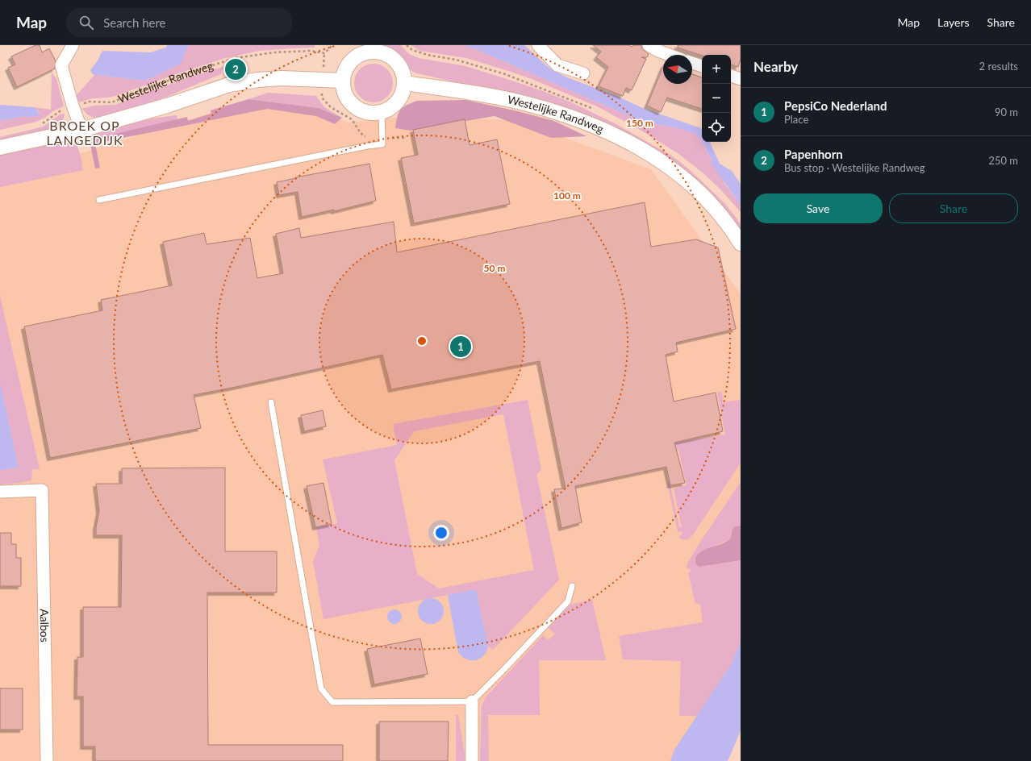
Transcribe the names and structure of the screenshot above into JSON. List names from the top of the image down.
{
  "streets": {
    "street": ["Westelijke Randweg", "Aalbos"]
  },
  "districts": ["BROEK OP LANGEDIJK"],
  "north": "left",
  "page": {
    "header": "Map",
    "search": "Search here",
    "nav": ["Map", "Layers", "Share"],
    "heading": ["Nearby", "2 results"],
    "map_buttons": ["+", "−"],
    "pins": ["2", "1"],
    "list": [
      {
        "mark": "1",
        "name": "PepsiCo Nederland",
        "note": "Place",
        "value": "90 m"
      },
      {
        "mark": "2",
        "name": "Papenhorn",
        "note": "Bus stop · Westelijke Randweg",
        "value": "250 m"
      }
    ],
    "buttons": ["Save", "Share"]
  },
  "rings": ["150 m", "100 m", "50 m"]
}
